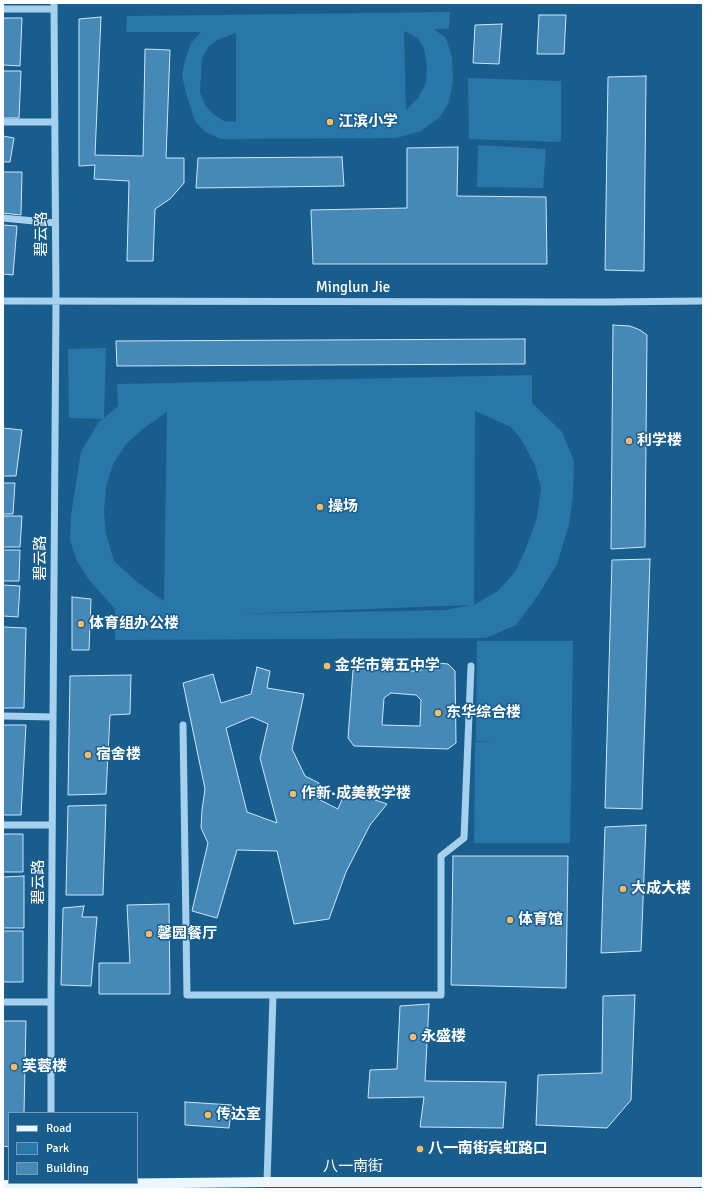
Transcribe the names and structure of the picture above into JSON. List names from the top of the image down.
{
  "streets": {
    "main road": ["八一南街"],
    "street": ["碧云路", "Minglun Jie"]
  },
  "crossings": [
    ["碧云路", "Minglun Jie"]
  ],
  "places": [
    "江滨小学",
    "利学楼",
    "操场",
    "体育组办公楼",
    "金华市第五中学",
    "东华综合楼",
    "宿舍楼",
    "作新·成美教学楼",
    "大成大楼",
    "体育馆",
    "馨园餐厅",
    "永盛楼",
    "芙蓉楼",
    "传达室",
    "八一南街宾虹路口"
  ],
  "legend": ["Road", "Park", "Building"]
}
